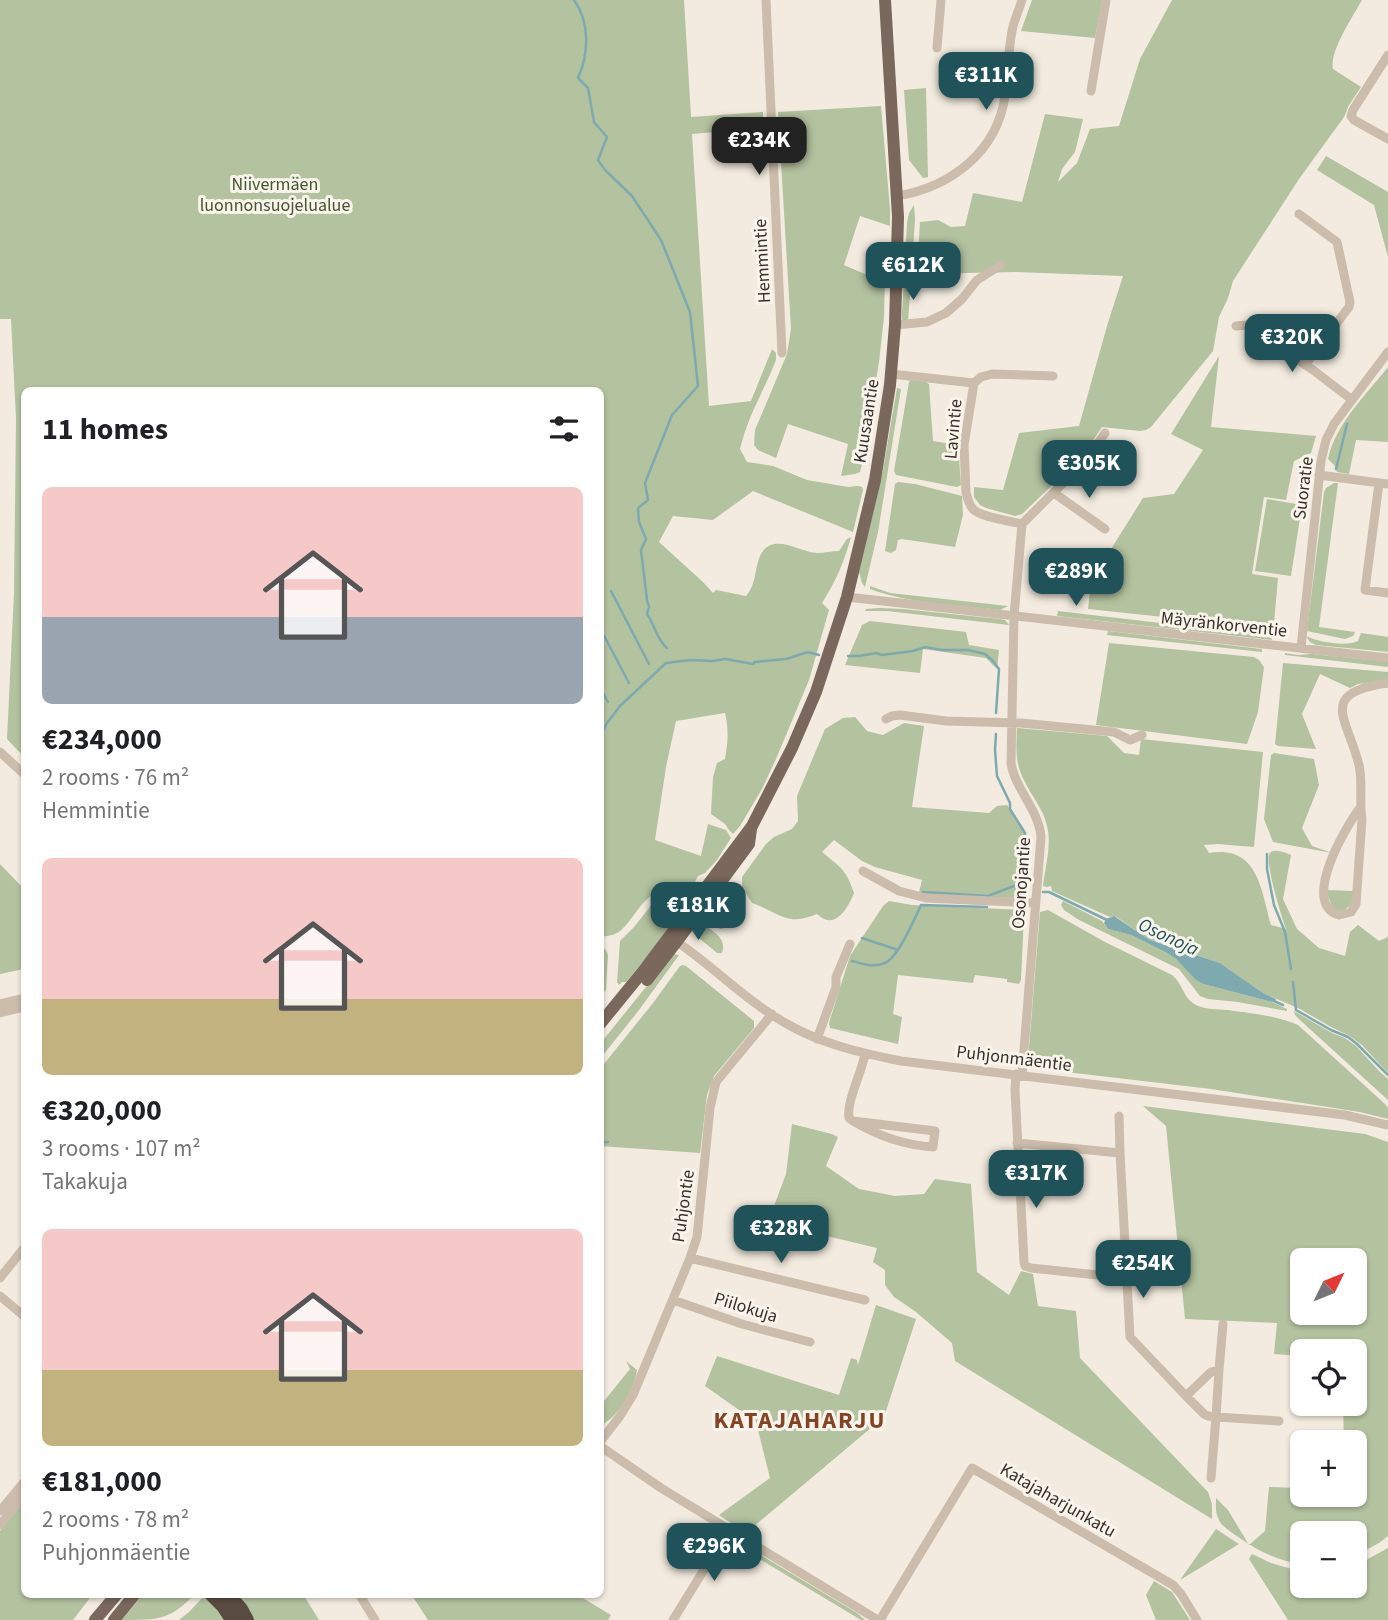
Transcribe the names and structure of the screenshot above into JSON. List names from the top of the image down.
{
  "streets": {
    "main road": ["Kuusaantie"],
    "street": [
      "Hemmintie",
      "Lavintie",
      "Suoratie",
      "Mäyränkorventie",
      "Osonojantie",
      "Puhjonmäentie",
      "Puhjontie",
      "Piilokuja",
      "Katajaharjunkatu"
    ]
  },
  "crossings": [
    ["Kuusaantie", "Lavintie"],
    ["Kuusaantie", "Mäyränkorventie"],
    ["Kuusaantie", "Puhjonmäentie"],
    ["Lavintie", "Osonojantie"],
    ["Suoratie", "Mäyränkorventie"],
    ["Mäyränkorventie", "Osonojantie"],
    ["Osonojantie", "Puhjonmäentie"],
    ["Puhjonmäentie", "Puhjontie"],
    ["Puhjontie", "Piilokuja"]
  ],
  "districts": ["KATAJAHARJU"],
  "water": ["Osonoja"],
  "parks": ["Niivermäen luonnonsuojelualue"],
  "north": "top right",
  "page": {
    "price": [
      "€311K",
      "€234K",
      "€612K",
      "€320K",
      "€305K",
      "€289K",
      "€181K",
      "€317K",
      "€328K",
      "€254K",
      "€296K"
    ],
    "heading": "11 homes",
    "list": [
      {
        "name": "€234,000",
        "note": "2 rooms · 76 m² · Hemmintie"
      },
      {
        "name": "€320,000",
        "note": "3 rooms · 107 m² · Takakuja"
      },
      {
        "name": "€181,000",
        "note": "2 rooms · 78 m² · Puhjonmäentie"
      }
    ],
    "map_buttons": ["+", "−"]
  }
}
